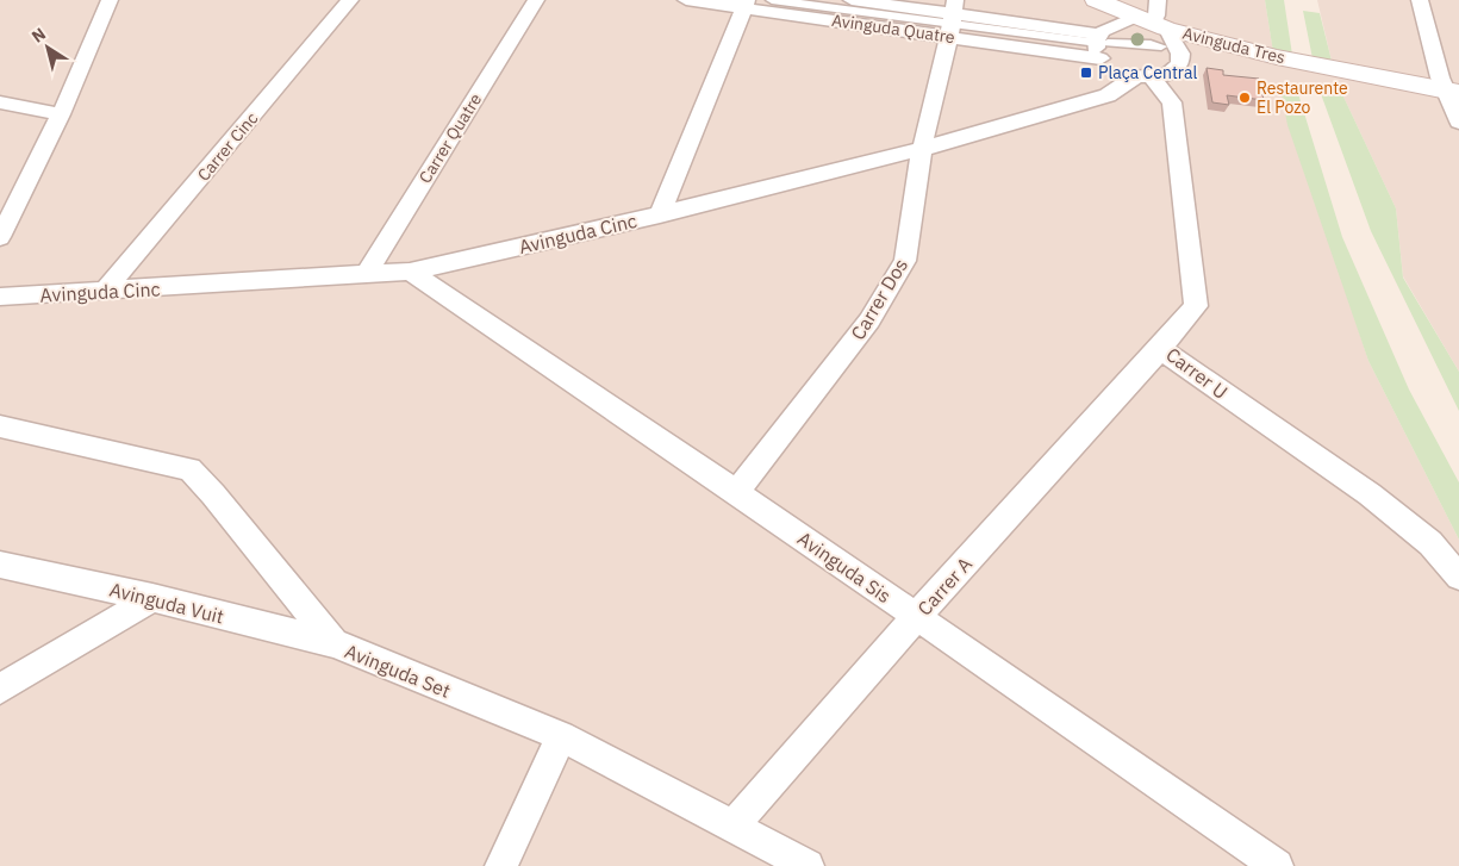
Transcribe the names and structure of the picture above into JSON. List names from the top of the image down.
{
  "streets": {
    "main road": ["Avinguda Tres"],
    "street": [
      "Avinguda Quatre",
      "Carrer Quatre",
      "Carrer Cinc",
      "Avinguda Cinc",
      "Carrer Dos",
      "Carrer U",
      "Avinguda Sis",
      "Carrer A",
      "Avinguda Vuit",
      "Avinguda Set"
    ]
  },
  "crossings": [
    ["Avinguda Quatre", "Carrer Dos"],
    ["Carrer Quatre", "Avinguda Cinc"],
    ["Carrer Cinc", "Avinguda Cinc"],
    ["Avinguda Cinc", "Carrer Dos"],
    ["Avinguda Cinc", "Carrer U"],
    ["Avinguda Cinc", "Avinguda Sis"],
    ["Carrer Dos", "Avinguda Sis"],
    ["Carrer U", "Carrer A"],
    ["Avinguda Sis", "Carrer A"],
    ["Carrer A", "Avinguda Set"],
    ["Avinguda Vuit", "Avinguda Set"]
  ],
  "places": {
    "transit": ["Plaça Central"],
    "other": ["Restaurente El Pozo"]
  },
  "north": "top left"
}
